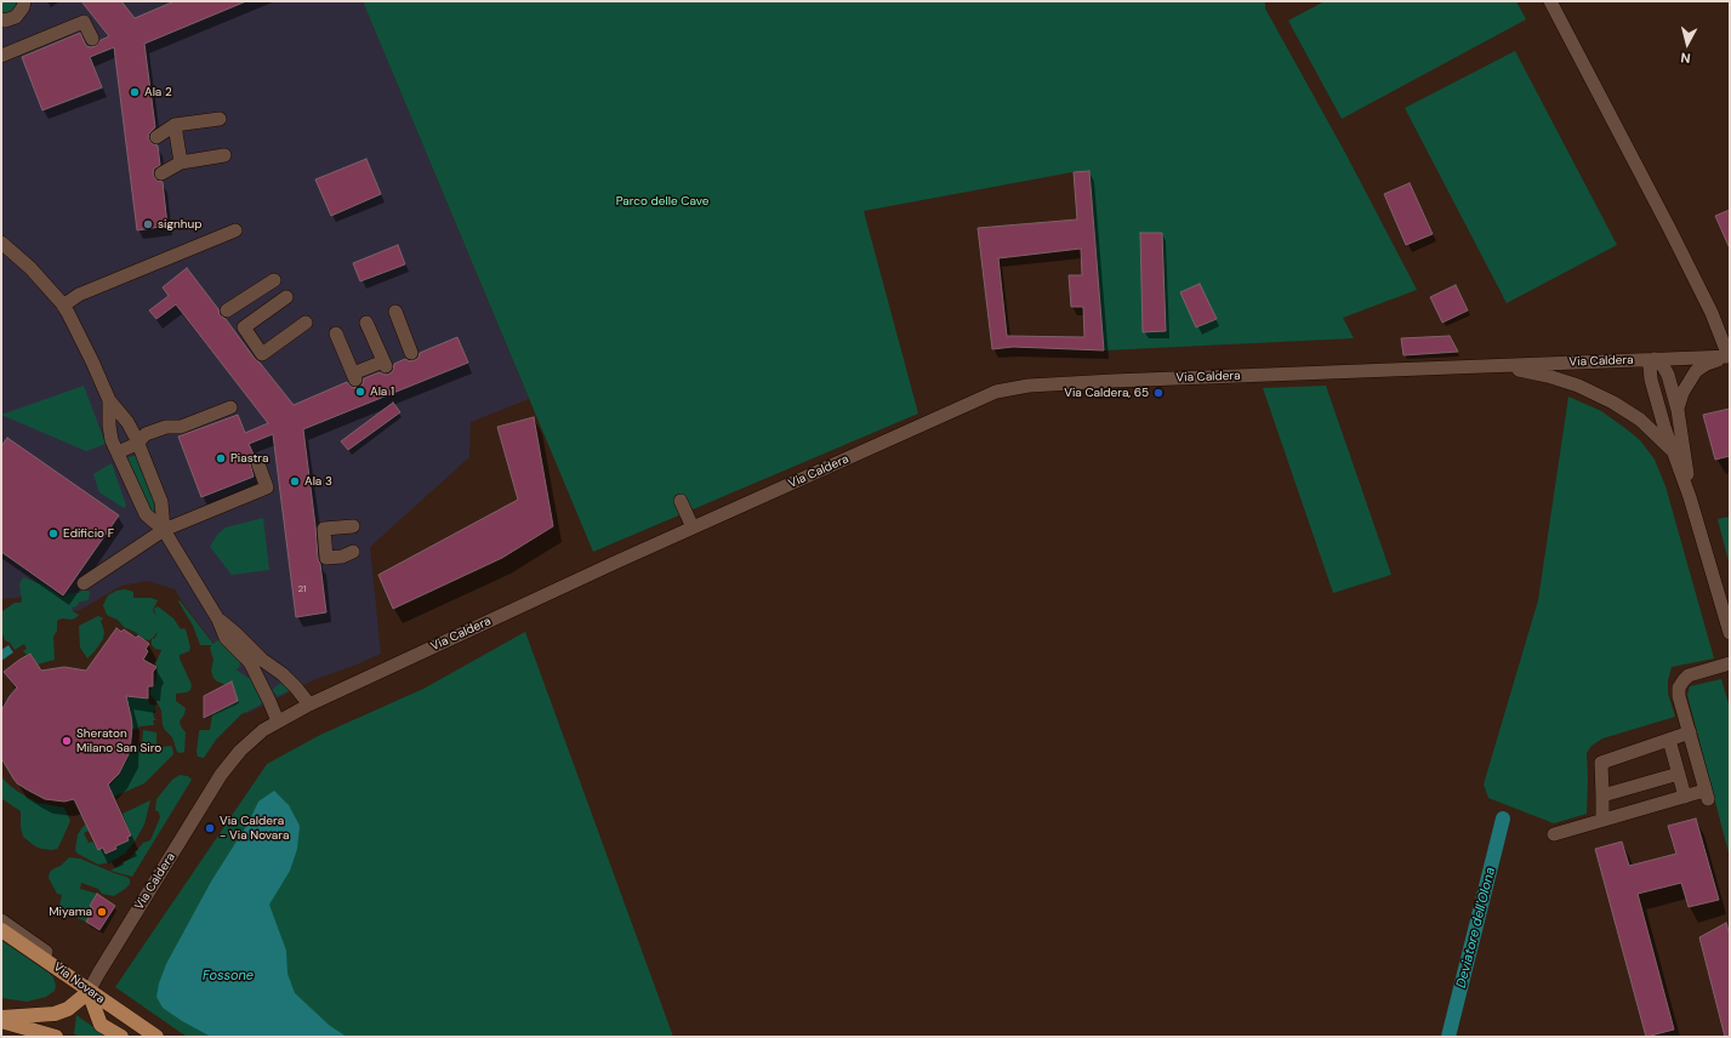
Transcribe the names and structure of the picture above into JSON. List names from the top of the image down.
{
  "streets": {
    "main road": ["Via Novara"],
    "street": ["Via Caldera"]
  },
  "crossings": [
    ["Via Caldera", "Via Novara"]
  ],
  "water": ["Deviatore dell'Olona", "Fossone"],
  "parks": ["Parco delle Cave"],
  "places": [
    "Ala 2",
    "signhup",
    "Ala 1",
    "Via Caldera, 65",
    "Piastra",
    "Ala 3",
    "Edificio F",
    "Sheraton Milano San Siro",
    "Via Caldera - Via Novara",
    "Miyama"
  ],
  "house_numbers": ["21"],
  "north": "bottom"
}
